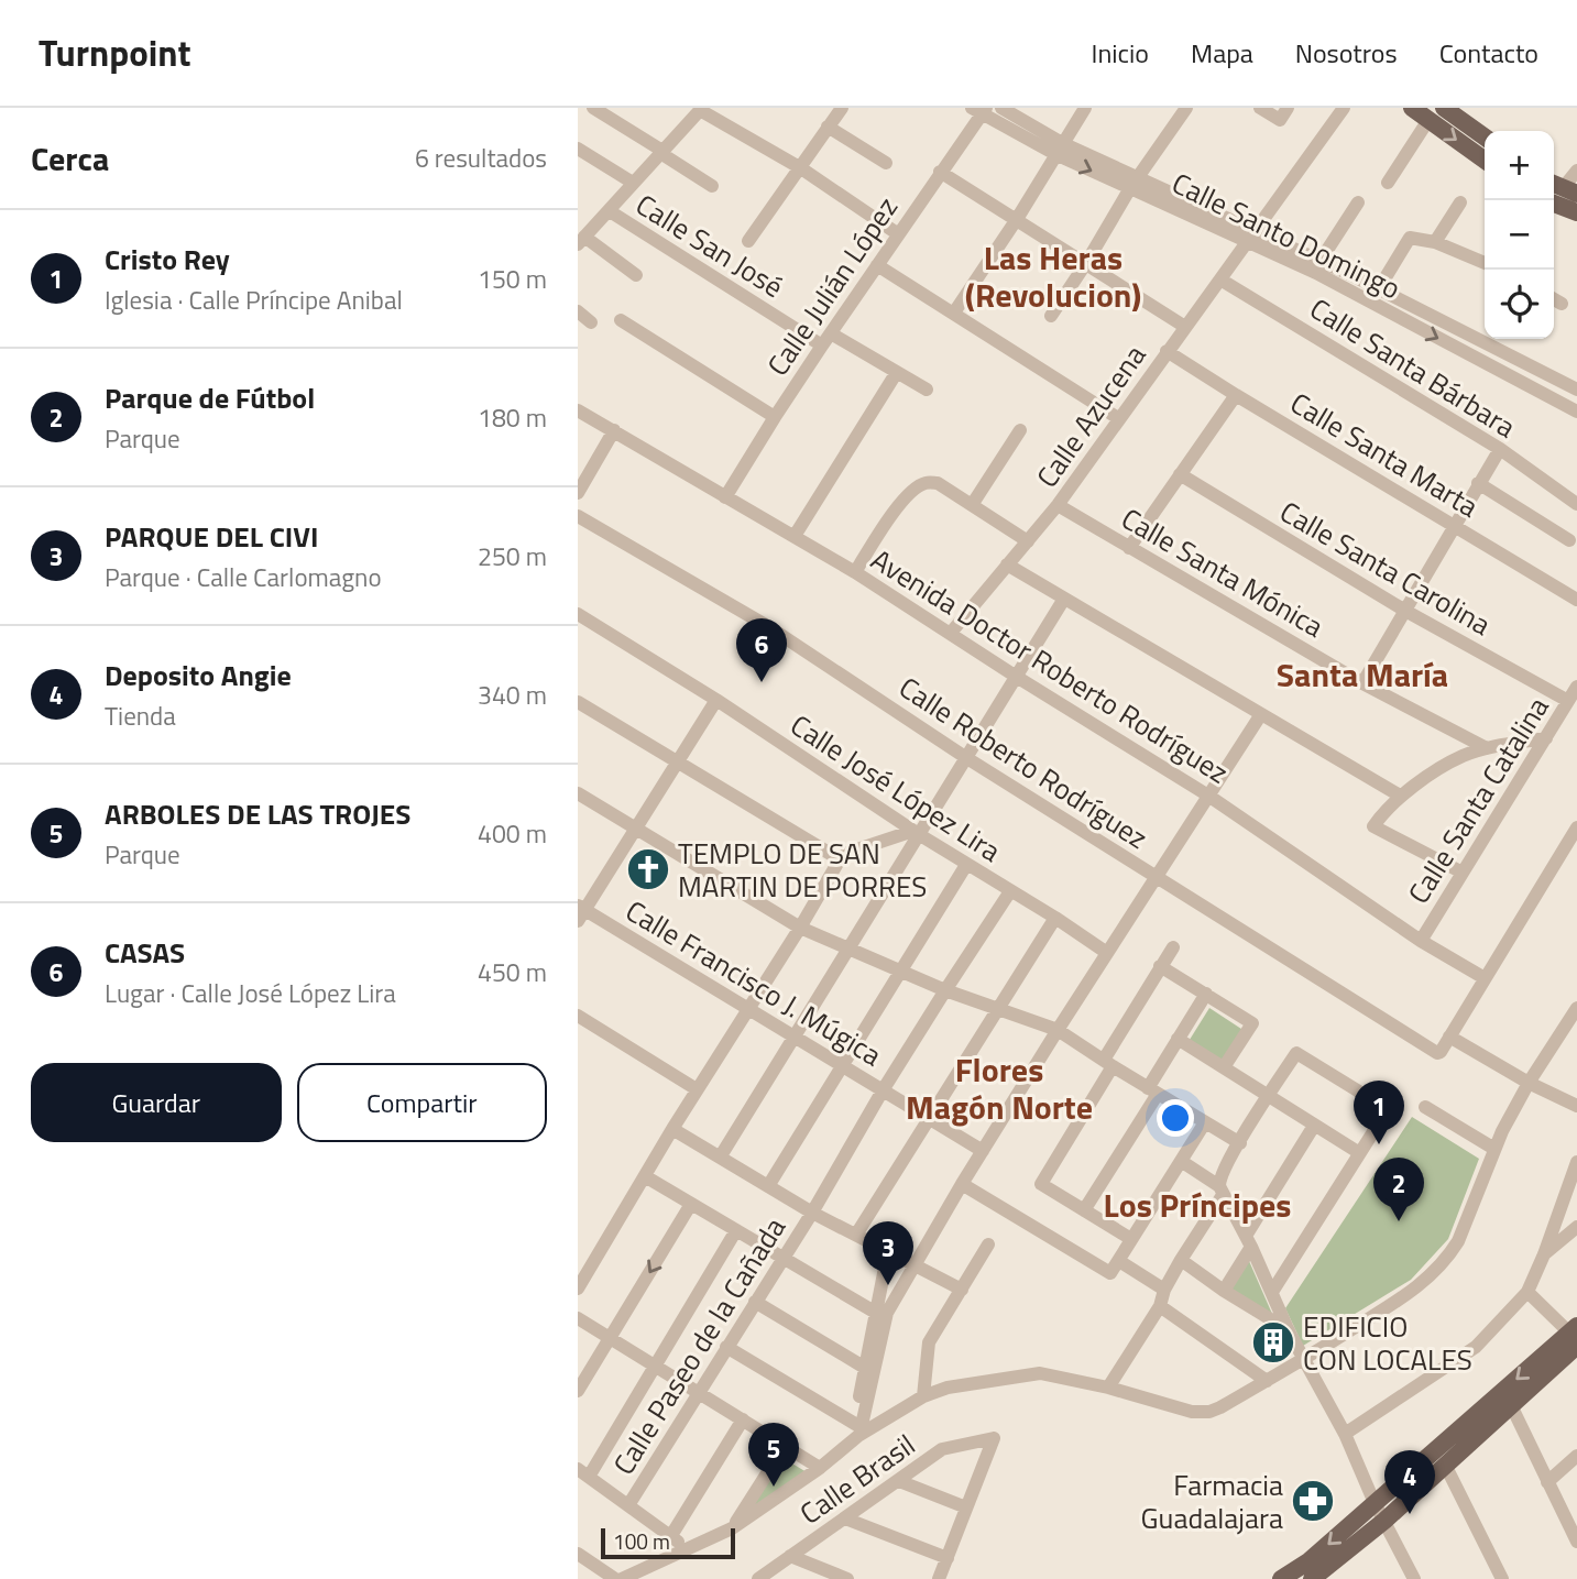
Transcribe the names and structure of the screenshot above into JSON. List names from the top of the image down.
{
  "streets": {
    "street": [
      "Calle Santo Domingo",
      "Calle San José",
      "Calle Julián López",
      "Calle Santa Bárbara",
      "Calle Azucena",
      "Calle Santa Marta",
      "Calle Santa Carolina",
      "Calle Santa Mónica",
      "Avenida Doctor Roberto Rodríguez",
      "Calle Roberto Rodríguez",
      "Calle José López Lira",
      "Calle Santa Catalina",
      "Calle Francisco J. Múgica",
      "Calle Paseo de la Cañada",
      "Calle Brasil"
    ]
  },
  "crossings": [
    ["Calle Santo Domingo", "Calle Julián López"],
    ["Calle Santo Domingo", "Calle Azucena"],
    ["Calle San José", "Calle Julián López"],
    ["Calle Julián López", "Avenida Doctor Roberto Rodríguez"],
    ["Calle Santa Bárbara", "Calle Azucena"],
    ["Calle Azucena", "Calle Santa Marta"],
    ["Calle Azucena", "Calle Santa Mónica"],
    ["Calle Azucena", "Avenida Doctor Roberto Rodríguez"],
    ["Calle Santa Carolina", "Calle Santa Catalina"],
    ["Avenida Doctor Roberto Rodríguez", "Calle Santa Catalina"],
    ["Calle José López Lira", "Calle Paseo de la Cañada"],
    ["Calle Francisco J. Múgica", "Calle Paseo de la Cañada"]
  ],
  "districts": [
    "Las Heras (Revolucion)",
    "Santa María",
    "Flores Magón Norte",
    "Los Príncipes"
  ],
  "places": {
    "church": ["TEMPLO DE SAN MARTIN DE PORRES"],
    "building": ["EDIFICIO CON LOCALES"],
    "pharmacy": ["Farmacia Guadalajara"]
  },
  "scale_bar": "100 m",
  "page": {
    "header": "Turnpoint",
    "nav": [
      "Inicio",
      "Mapa",
      "Nosotros",
      "Contacto"
    ],
    "heading": ["Cerca", "6 resultados"],
    "map_buttons": ["+", "−"],
    "list": [
      {
        "mark": "1",
        "name": "Cristo Rey",
        "note": "Iglesia · Calle Príncipe Anibal",
        "value": "150 m"
      },
      {
        "mark": "2",
        "name": "Parque de Fútbol",
        "note": "Parque",
        "value": "180 m"
      },
      {
        "mark": "3",
        "name": "PARQUE DEL CIVI",
        "note": "Parque · Calle Carlomagno",
        "value": "250 m"
      },
      {
        "mark": "4",
        "name": "Deposito Angie",
        "note": "Tienda",
        "value": "340 m"
      },
      {
        "mark": "5",
        "name": "ARBOLES DE LAS TROJES",
        "note": "Parque",
        "value": "400 m"
      },
      {
        "mark": "6",
        "name": "CASAS",
        "note": "Lugar · Calle José López Lira",
        "value": "450 m"
      }
    ],
    "pins": [
      "6",
      "1",
      "2",
      "3",
      "5",
      "4"
    ],
    "buttons": ["Guardar", "Compartir"],
    "scale": "100 m"
  }
}
